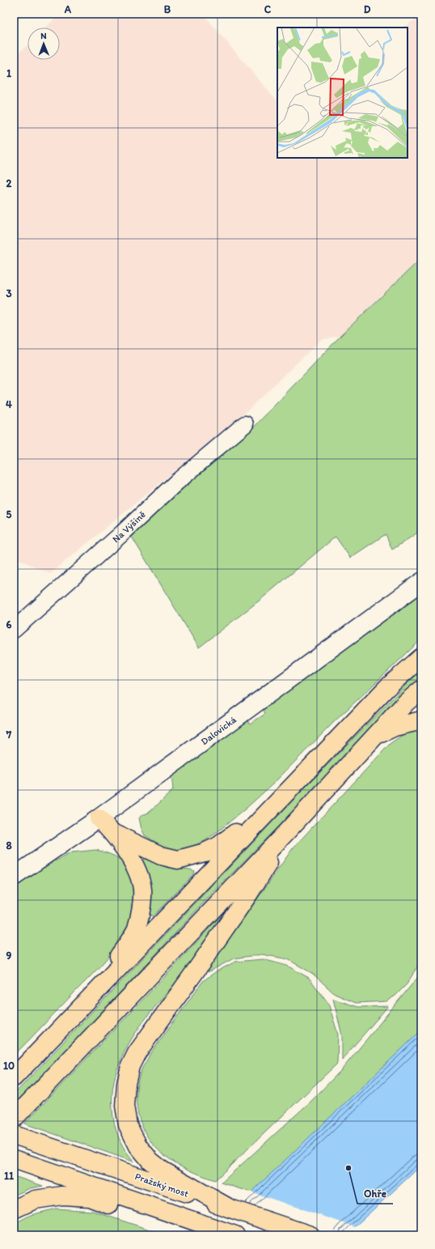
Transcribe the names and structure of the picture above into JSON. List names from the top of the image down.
{
  "streets": {
    "highway": ["Pražský most"],
    "street": ["Na Výšině", "Dalovická"]
  },
  "places": ["Ohře"],
  "north": "top",
  "grid": {
    "columns": [
      "A",
      "B",
      "C",
      "D"
    ],
    "rows": [
      "1",
      "2",
      "3",
      "4",
      "5",
      "6",
      "7",
      "8",
      "9",
      "10",
      "11"
    ]
  }
}
